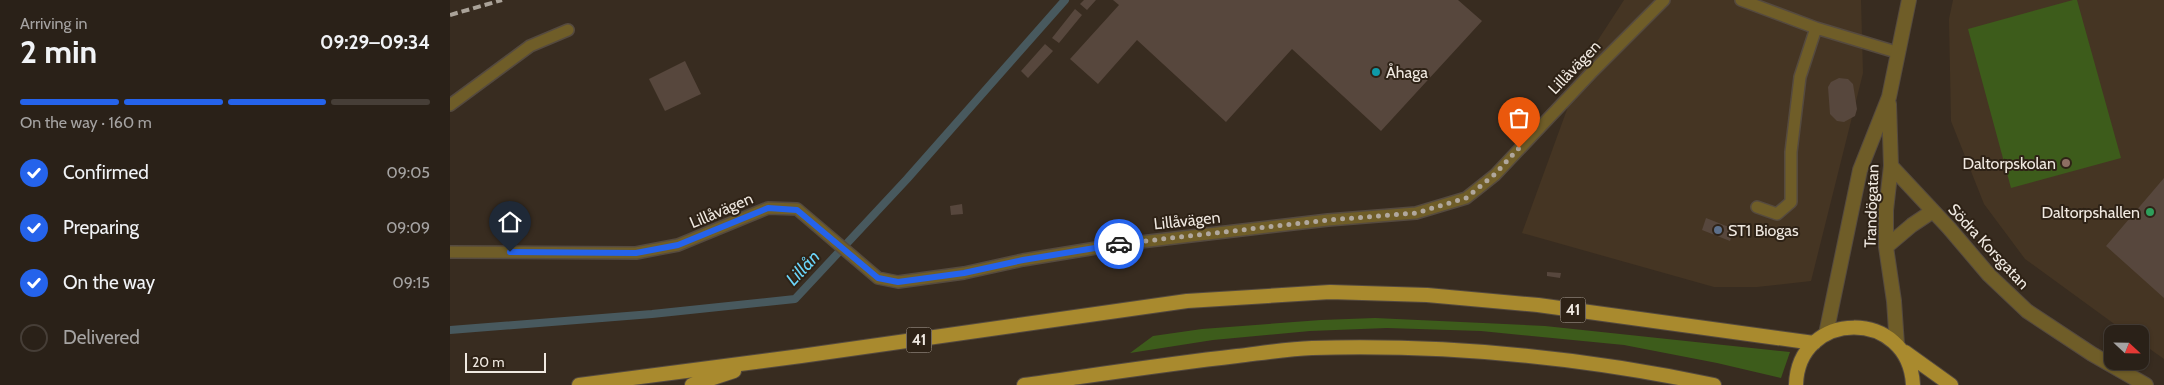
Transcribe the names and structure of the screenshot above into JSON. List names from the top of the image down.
{
  "streets": {
    "main road": ["41"],
    "street": ["Trandögatan", "Södra Korsgatan"],
    "lane": ["Lillåvägen"]
  },
  "crossings": [
    ["Trandögatan", "Södra Korsgatan"]
  ],
  "water": ["Lillån"],
  "places": [
    "Åhaga",
    "Daltorpskolan",
    "Daltorpshallen",
    "ST1 Biogas"
  ],
  "scale_bar": "20 m",
  "north": "right",
  "page": {
    "heading": ["2 min", "Arriving in", "09:29–09:34"],
    "bar": "On the way · 160 m",
    "list": [
      ["Confirmed", "09:05"],
      ["Preparing", "09:09"],
      ["On the way", "09:15"],
      "Delivered"
    ],
    "scale": "20 m"
  }
}
